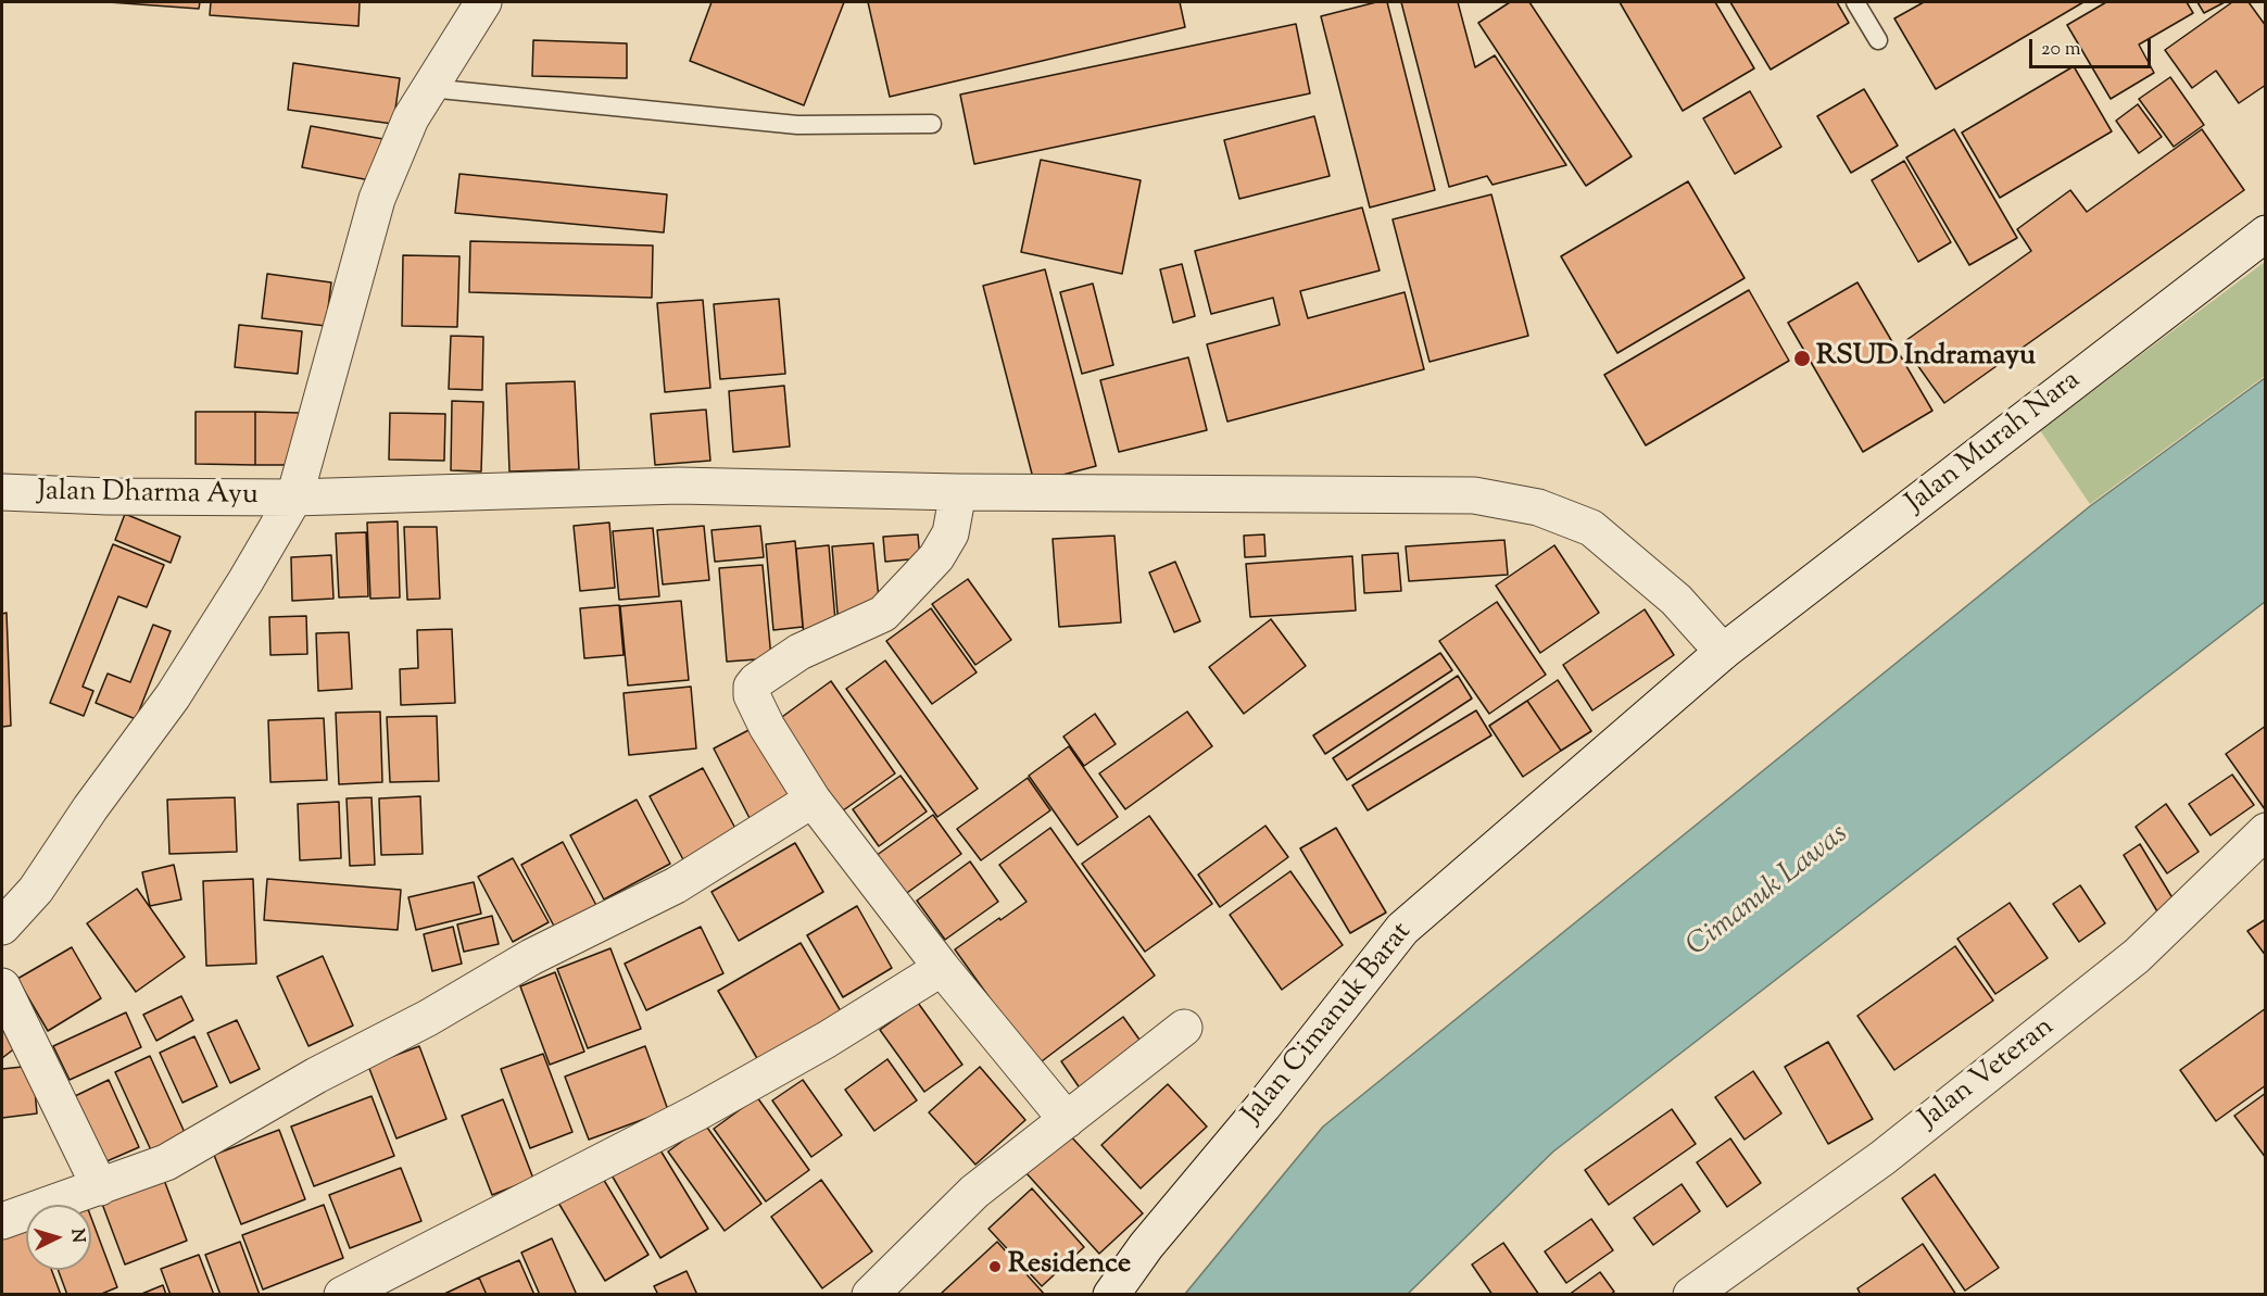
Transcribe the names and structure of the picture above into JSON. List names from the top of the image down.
{
  "streets": {
    "street": [
      "Jalan Murah Nara",
      "Jalan Dharma Ayu",
      "Jalan Cimanuk Barat",
      "Jalan Veteran"
    ]
  },
  "crossings": [
    ["Jalan Murah Nara", "Jalan Dharma Ayu"],
    ["Jalan Murah Nara", "Jalan Cimanuk Barat"],
    ["Jalan Dharma Ayu", "Jalan Cimanuk Barat"]
  ],
  "water": ["Cimanuk Lawas"],
  "places": ["RSUD Indramayu", "Residence"],
  "scale_bar": "20 m",
  "north": "right"
}
